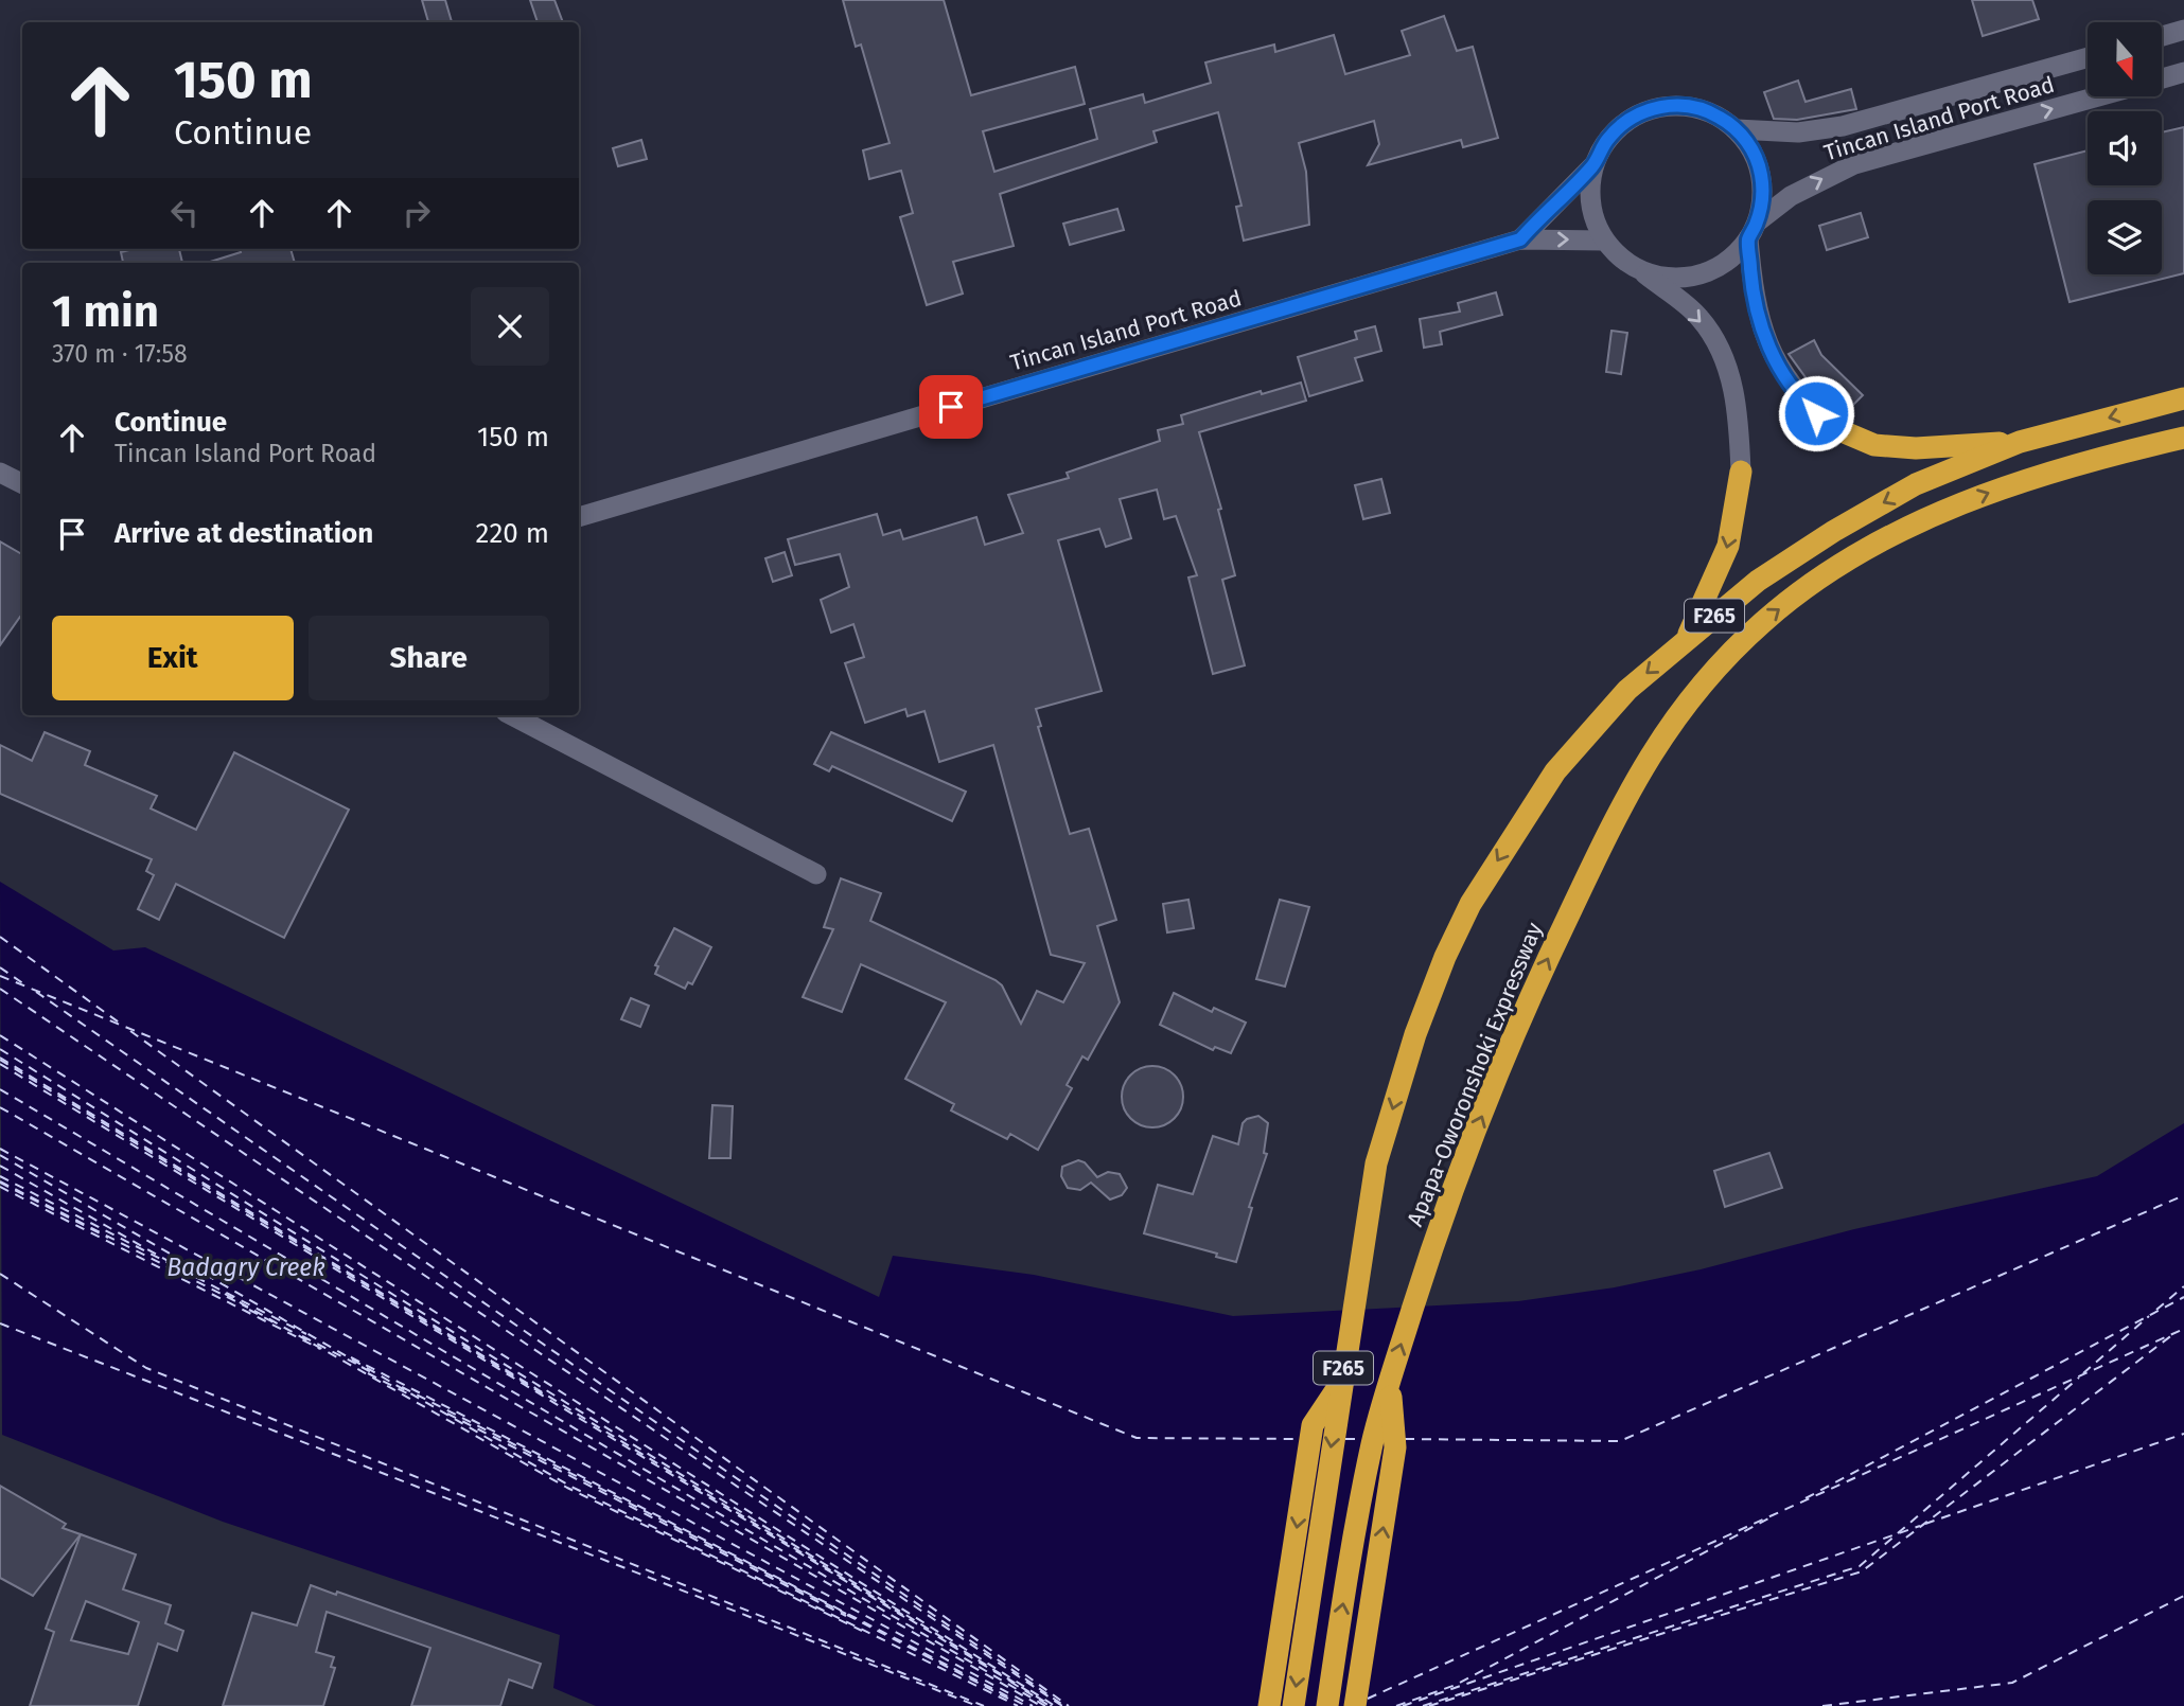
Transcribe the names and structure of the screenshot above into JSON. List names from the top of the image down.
{
  "streets": {
    "highway": ["F265", "Apapa-Oworonshoki Expressway"],
    "street": ["Tincan Island Port Road"]
  },
  "water": ["Badagry Creek"],
  "north": "bottom",
  "page": {
    "turn": ["150 m", "Continue"],
    "heading": ["1 min", "370 m · 17:58"],
    "list": [
      {
        "name": "Continue",
        "note": "Tincan Island Port Road",
        "value": "150 m"
      },
      {
        "name": "Arrive at destination",
        "value": "220 m"
      }
    ],
    "buttons": ["Exit", "Share"]
  }
}
